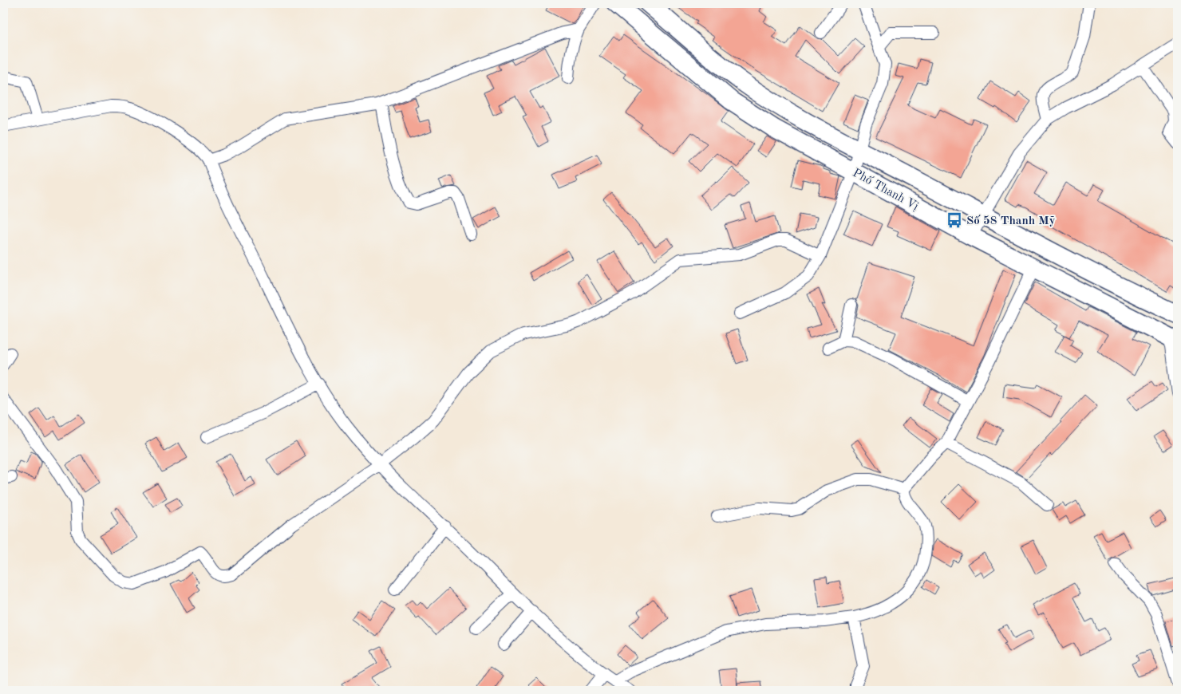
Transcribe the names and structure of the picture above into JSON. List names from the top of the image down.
{
  "streets": {
    "main road": ["Phố Thanh Vị"]
  },
  "places": {
    "bus stop": ["Số 58 Thanh Mỹ"]
  }
}
